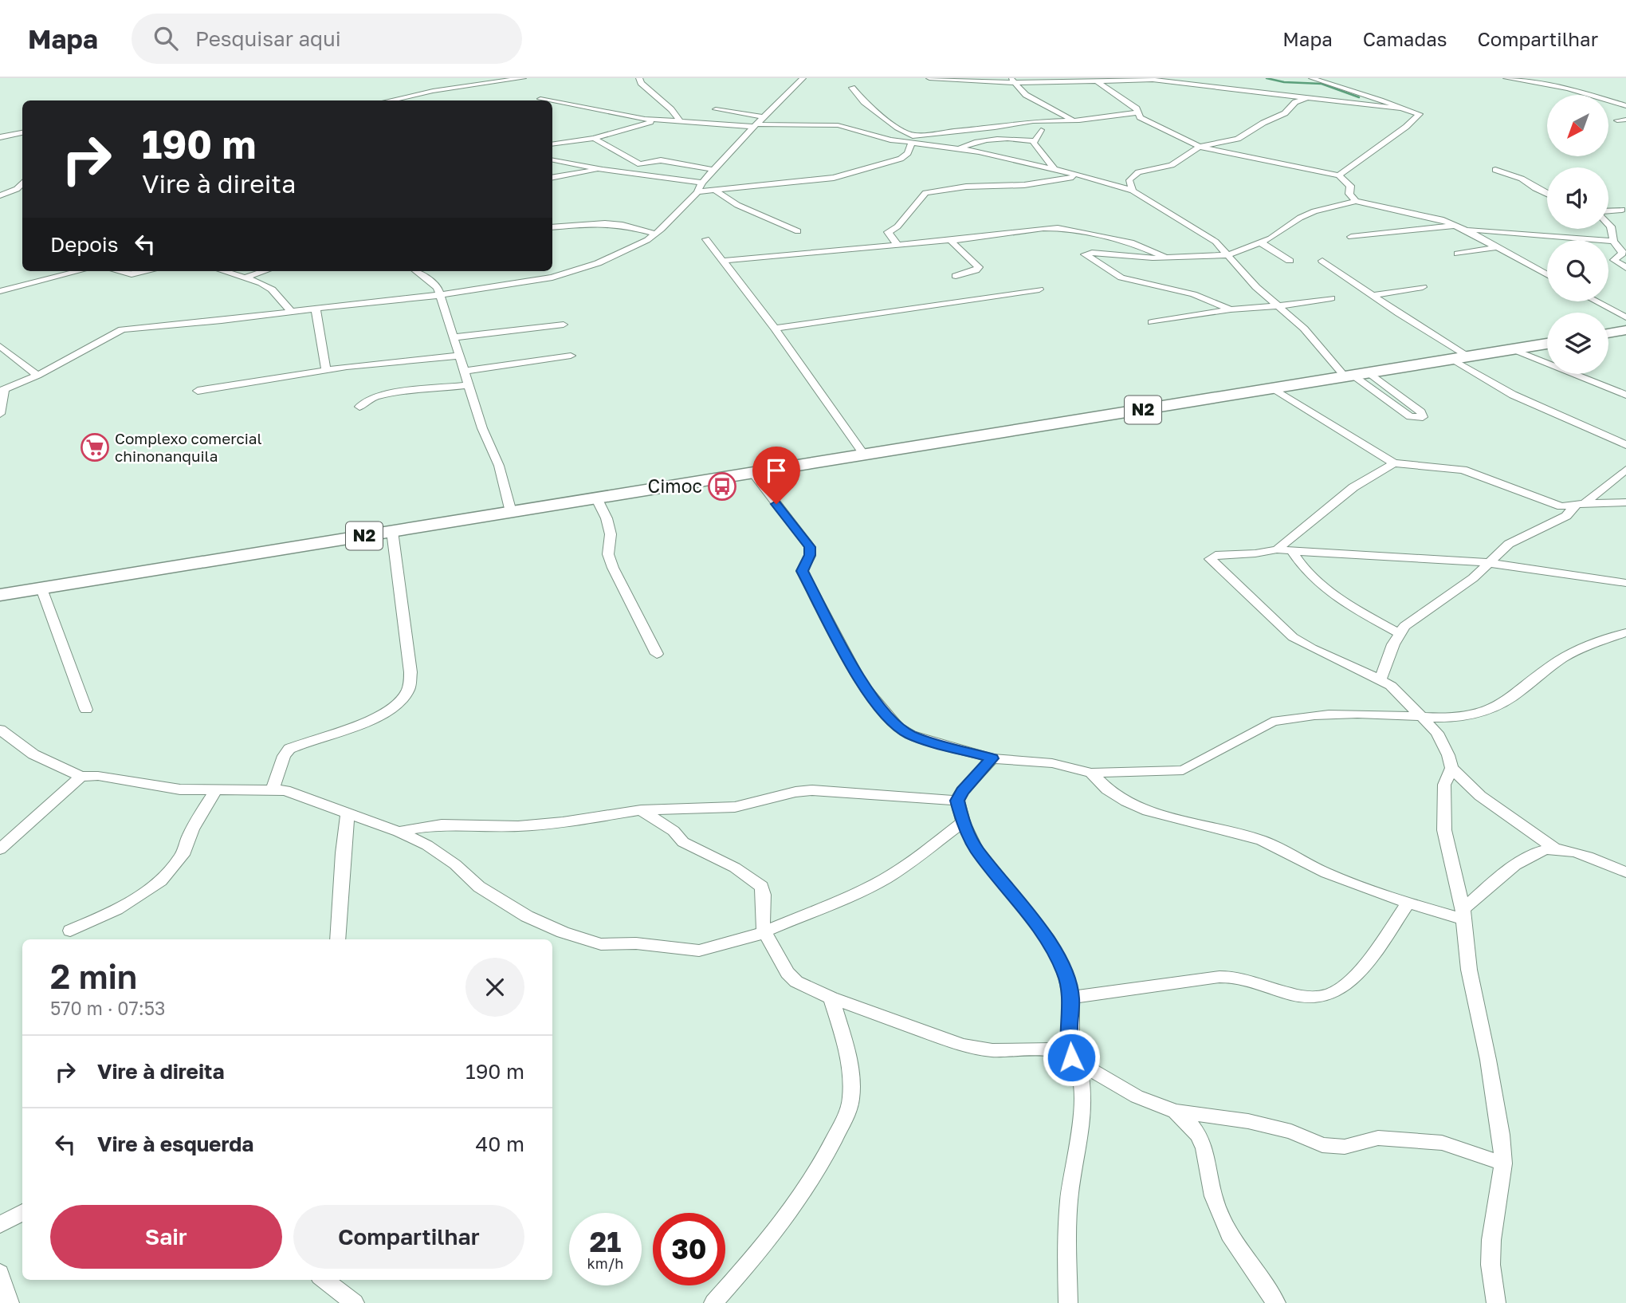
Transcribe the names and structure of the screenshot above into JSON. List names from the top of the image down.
{
  "streets": {
    "main road": ["N2"]
  },
  "places": {
    "supermarket": ["Complexo comercial chinonanquila"],
    "bus stop": ["Cimoc"]
  },
  "north": "bottom left",
  "page": {
    "header": "Mapa",
    "search": "Pesquisar aqui",
    "nav": ["Mapa", "Camadas", "Compartilhar"],
    "turn": ["190 m", "Vire à direita"],
    "then": "Depois",
    "heading": ["2 min", "570 m · 07:53"],
    "list": [
      {
        "name": "Vire à direita",
        "value": "190 m"
      },
      {
        "name": "Vire à esquerda",
        "value": "40 m"
      }
    ],
    "buttons": ["Sair", "Compartilhar"],
    "speed": "21 km/h",
    "limit": "30"
  }
}
